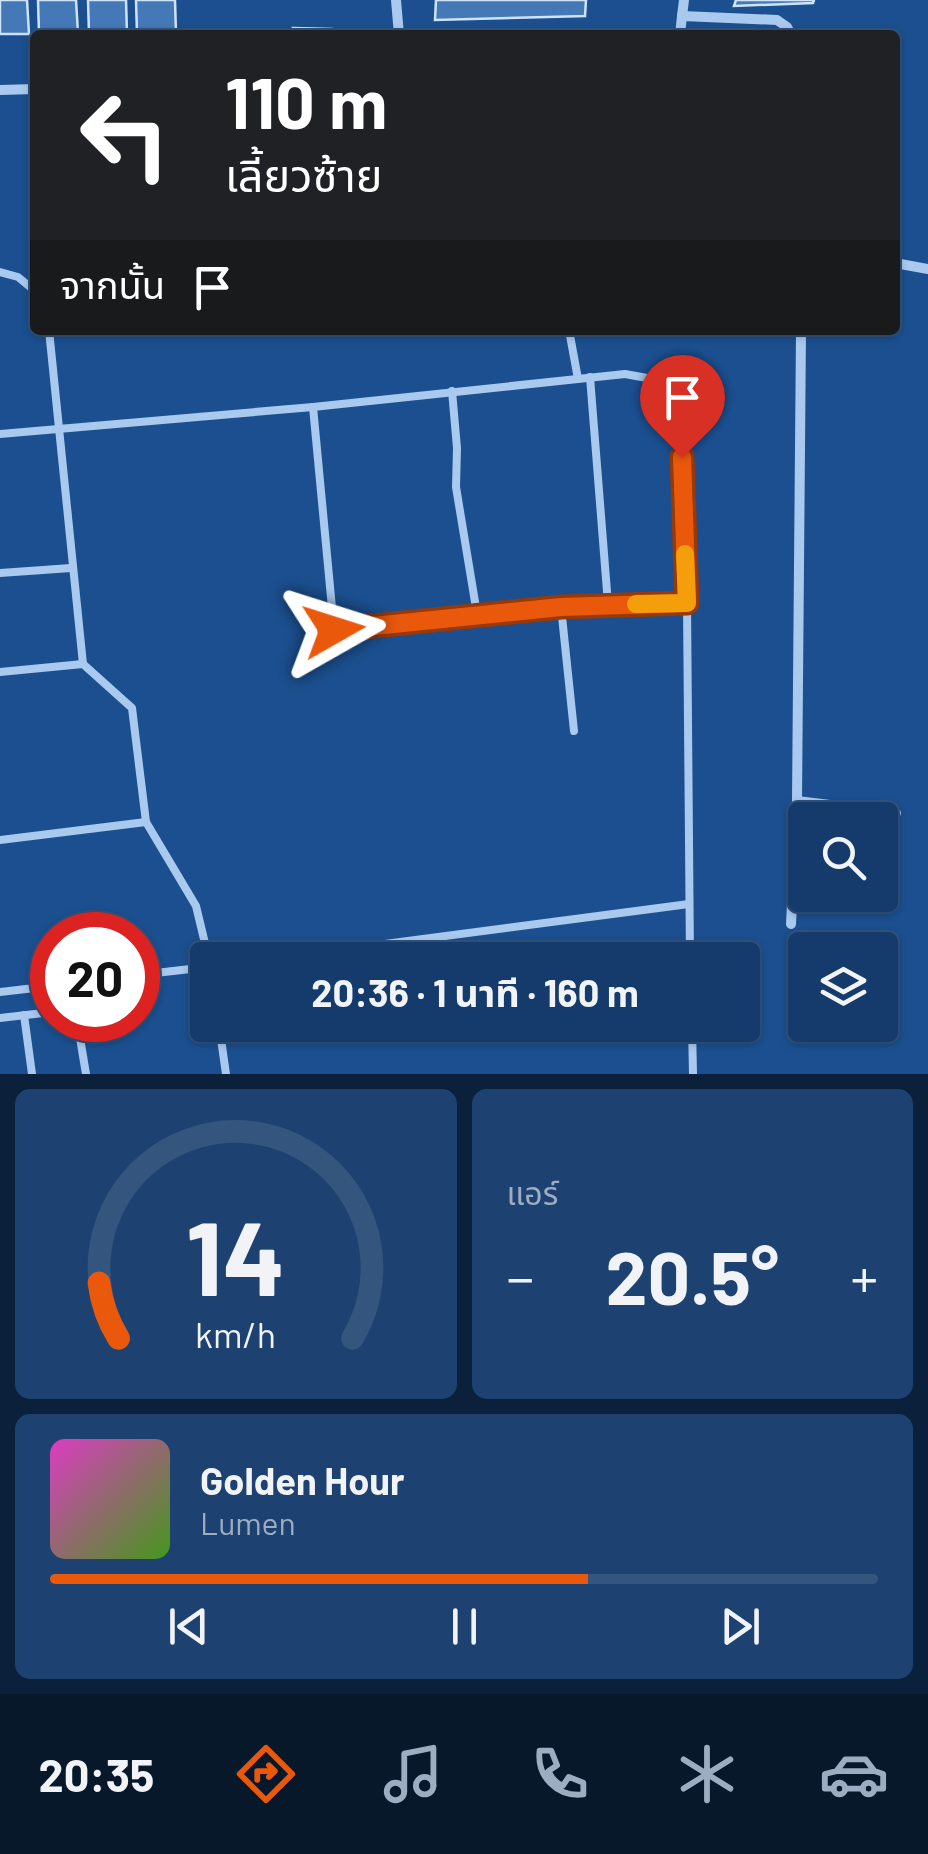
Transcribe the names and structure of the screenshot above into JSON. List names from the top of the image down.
{
  "page": {
    "turn": ["110 m", "เลี้ยวซ้าย"],
    "then": "จากนั้น",
    "limit": "20",
    "trip": "20:36 · 1 นาที · 160 m",
    "tile": "แอร์",
    "heat": ["−", "20.5°", "+"],
    "song": ["Golden Hour", "Lumen"],
    "tabs": "20:35",
    "gauge": ["14", "km/h"]
  }
}
